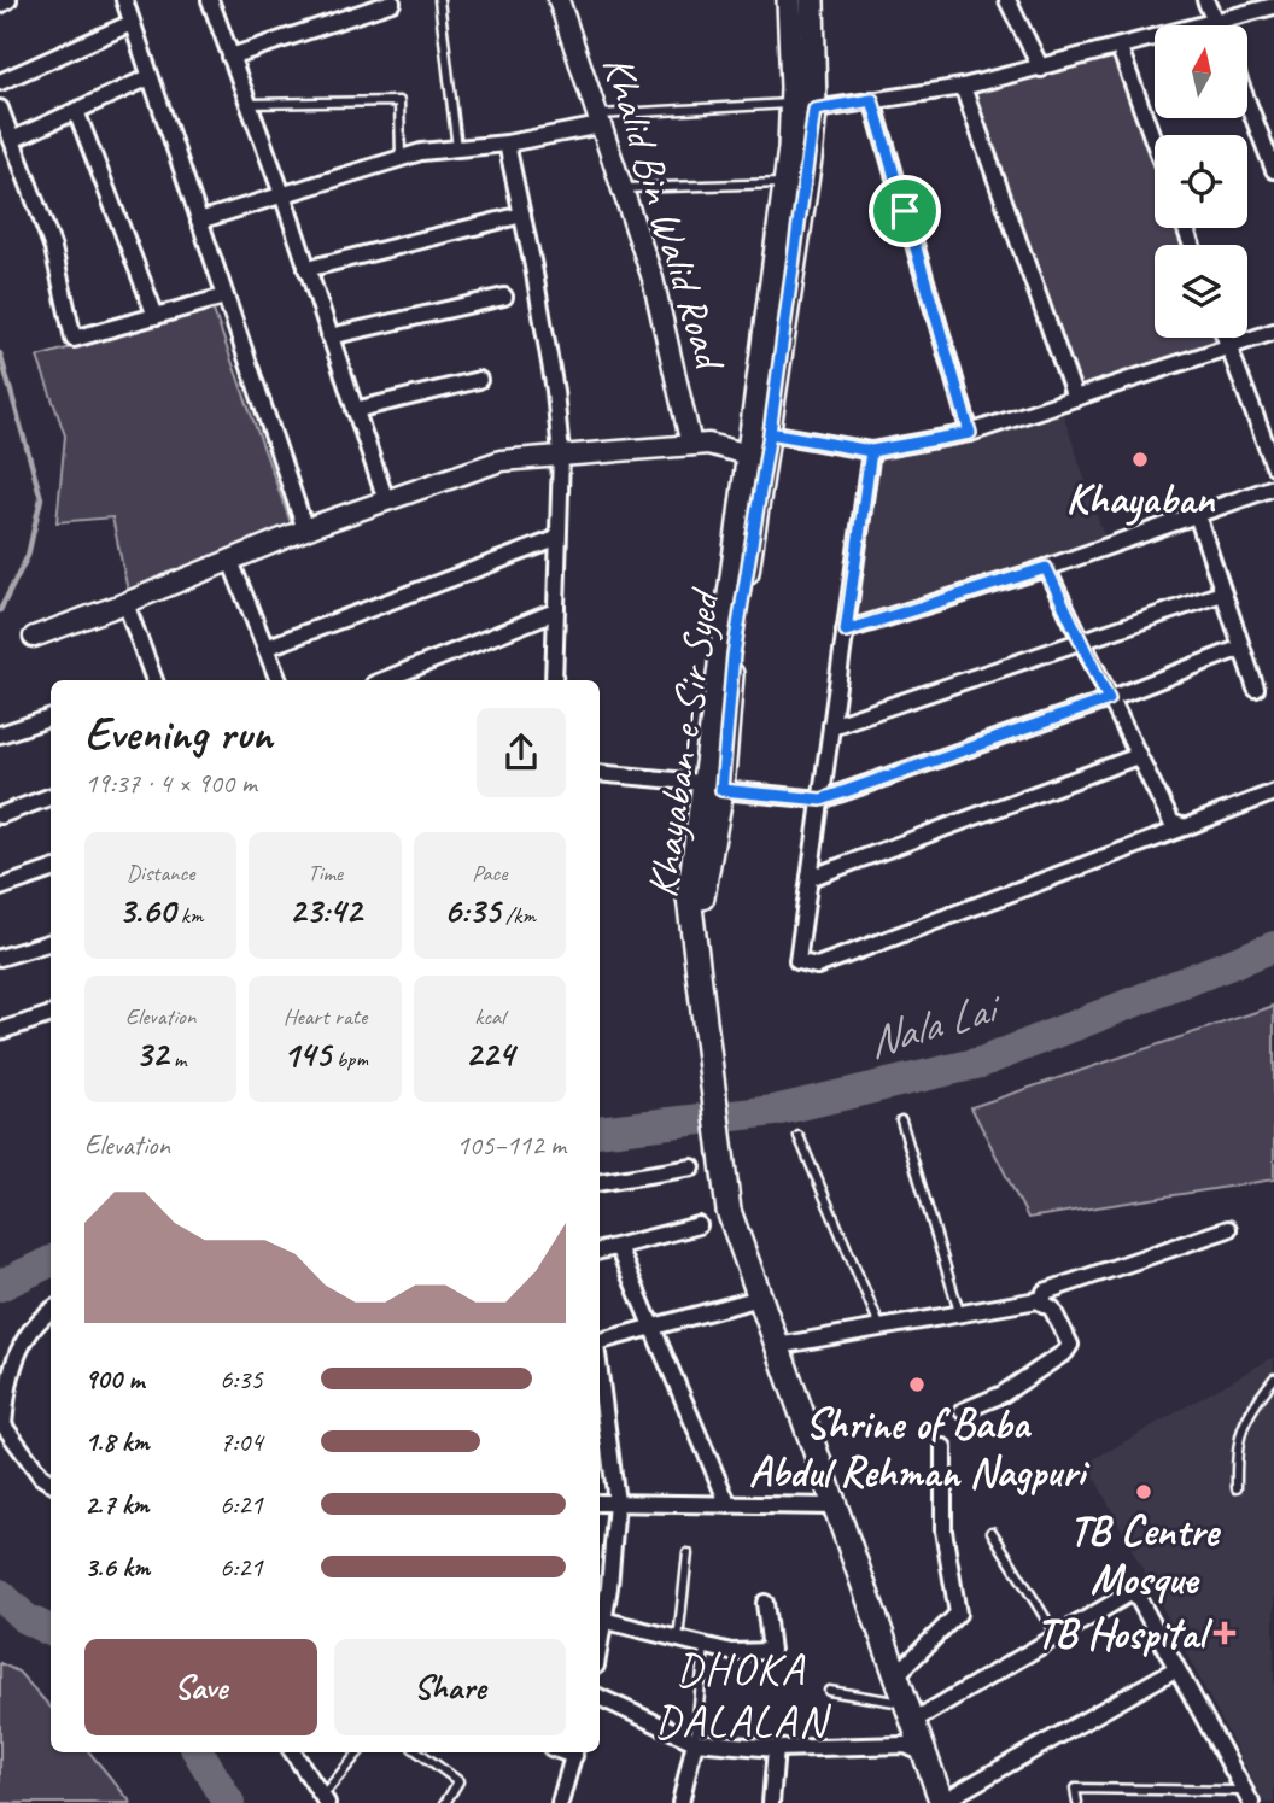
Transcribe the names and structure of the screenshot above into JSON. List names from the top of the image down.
{
  "streets": {
    "main road": ["Khayaban-e-Sir Syed"],
    "street": ["Khalid Bin Walid Road"]
  },
  "districts": ["DHOKA DALALAN"],
  "water": ["Nala Lai"],
  "places": {
    "other": ["Khayaban", "Shrine of Baba Abdul Rehman Nagpuri", "TB Centre Mosque"],
    "health": ["TB Hospital"]
  },
  "north": "top",
  "page": {
    "heading": ["Evening run", "19:37 · 4 × 900 m"],
    "stats": [
      ["Distance", "3.60 km"],
      ["Time", "23:42"],
      ["Pace", "6:35 /km"],
      ["Elevation", "32 m"],
      ["Heart rate", "145 bpm"],
      ["kcal", "224"]
    ],
    "chart": ["Elevation", "105–112 m"],
    "list": [
      {
        "name": "900 m",
        "note": "6:35"
      },
      {
        "name": "1.8 km",
        "note": "7:04"
      },
      {
        "name": "2.7 km",
        "note": "6:21"
      },
      {
        "name": "3.6 km",
        "note": "6:21"
      }
    ],
    "buttons": ["Save", "Share"]
  }
}
